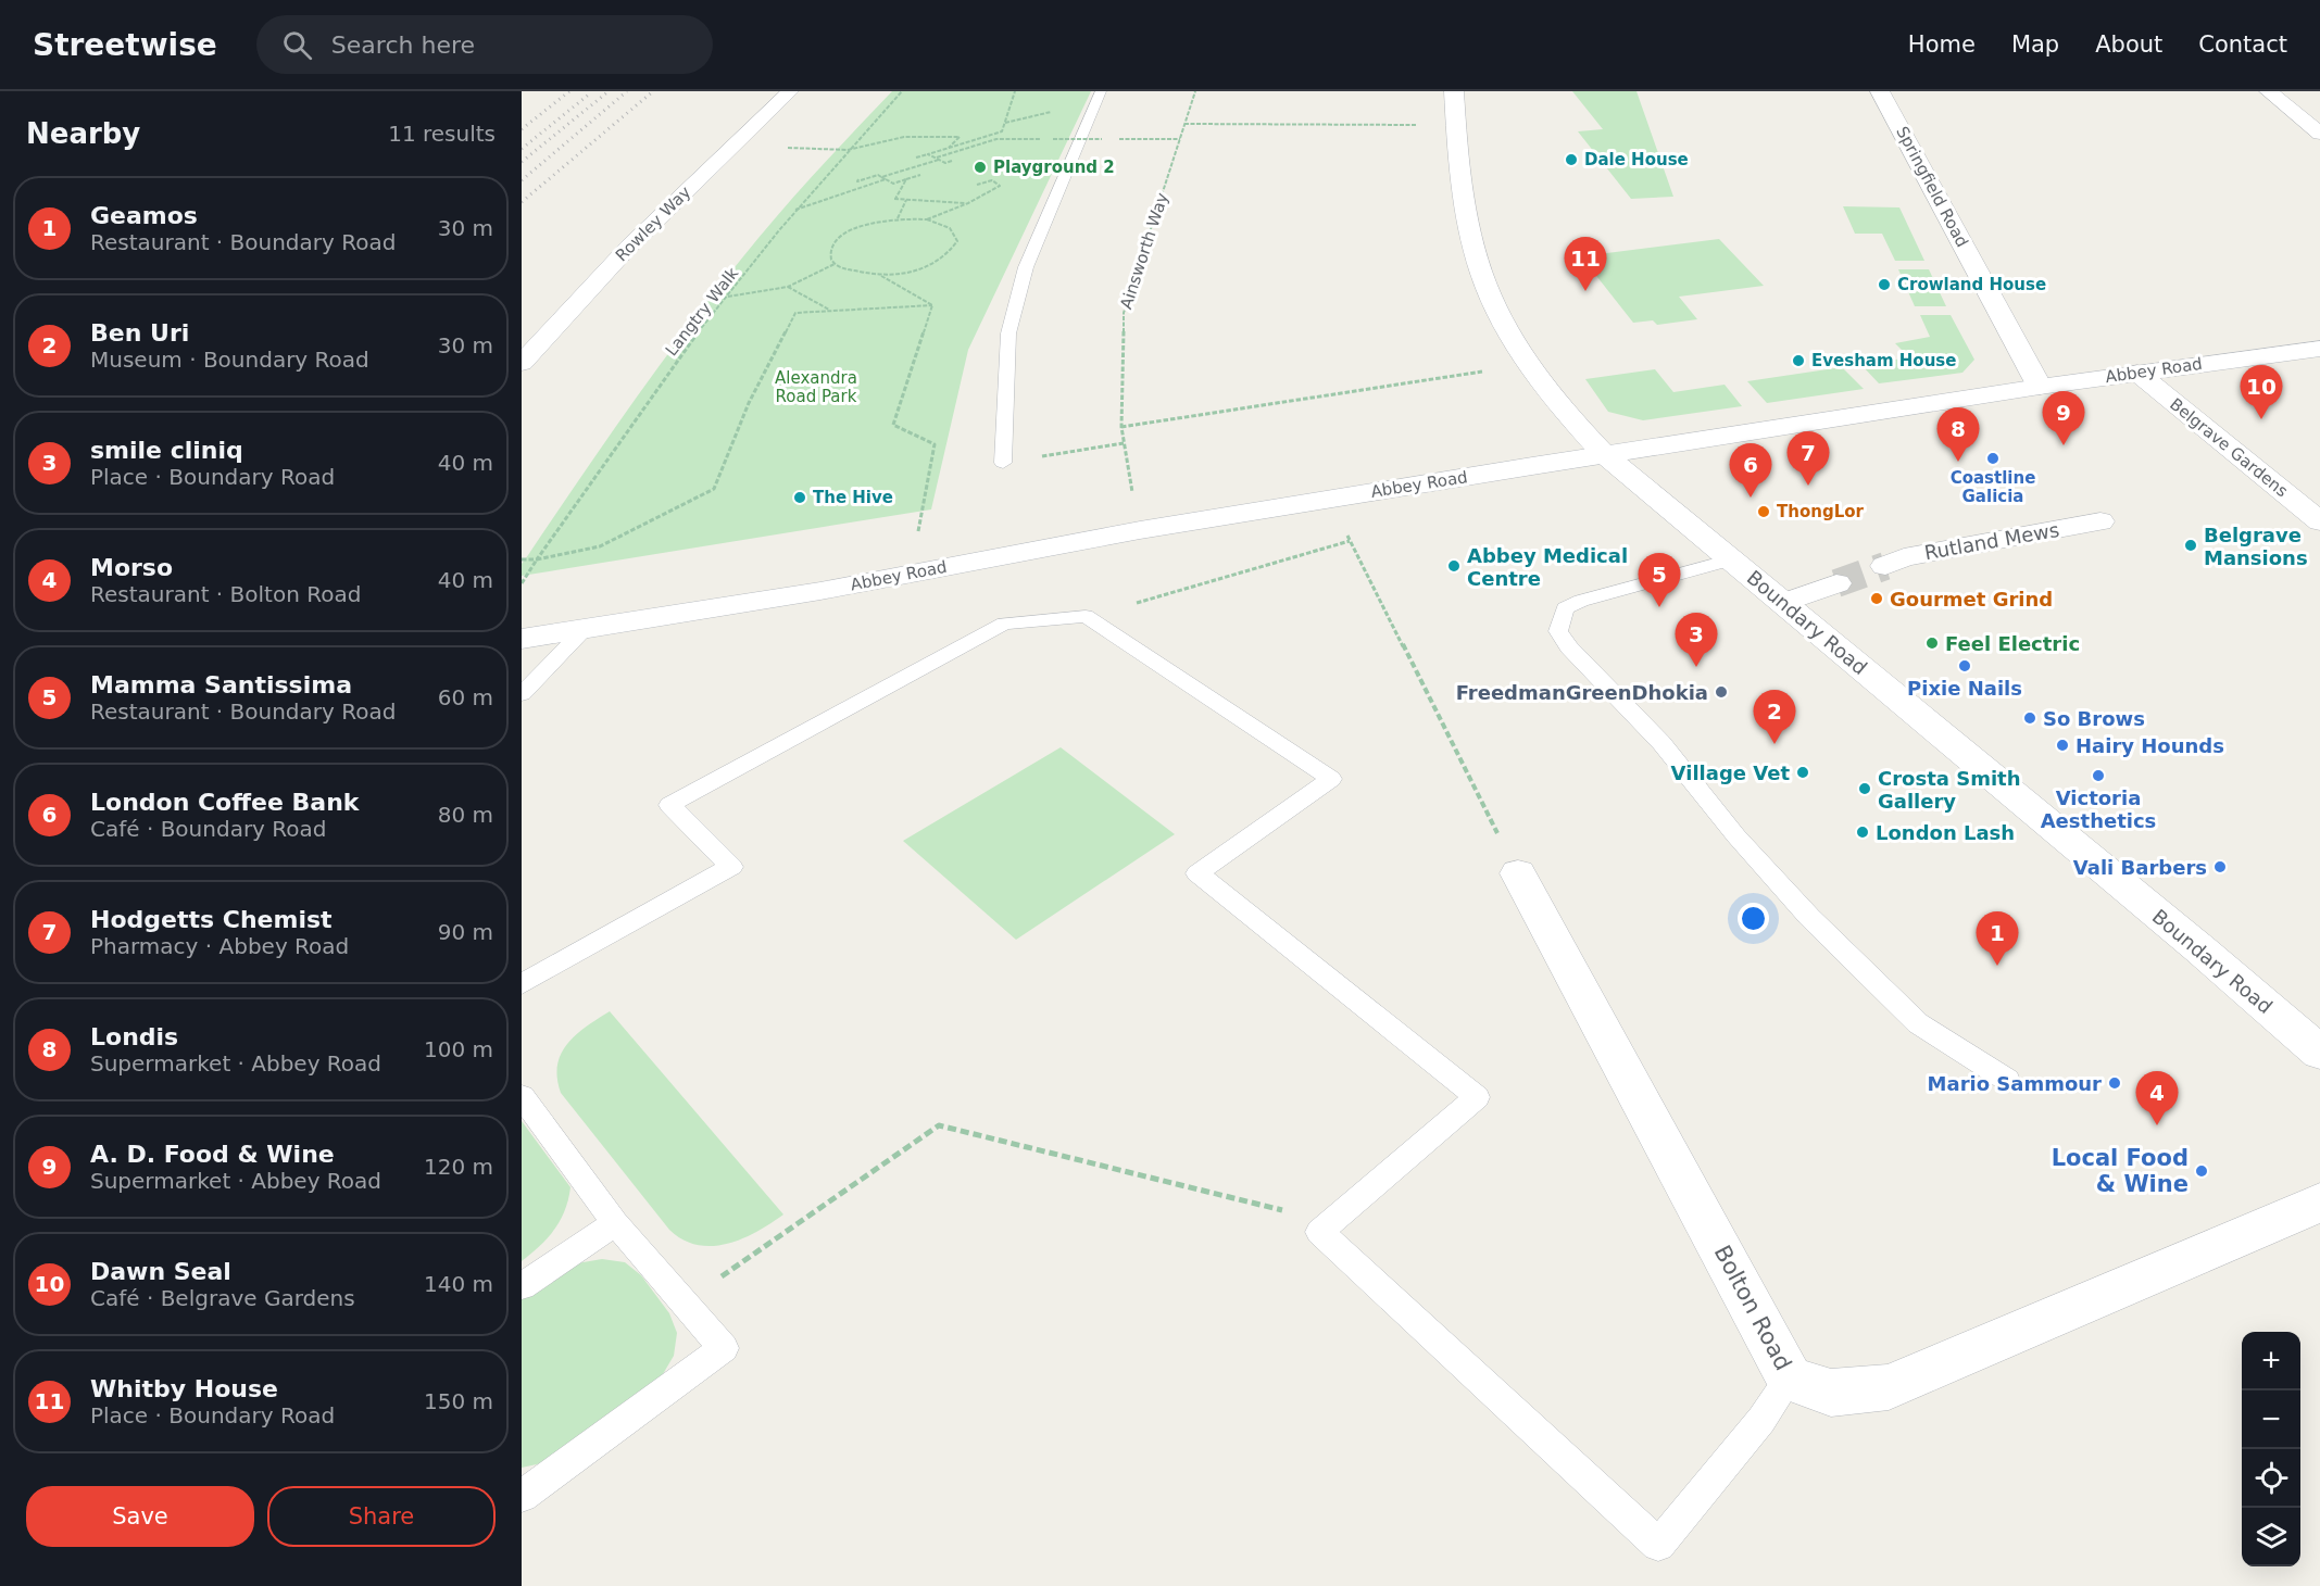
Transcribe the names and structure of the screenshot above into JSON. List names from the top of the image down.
{
  "streets": {
    "street": [
      "Springfield Road",
      "Rowley Way",
      "Abbey Road",
      "Belgrave Gardens",
      "Rutland Mews",
      "Boundary Road",
      "Bolton Road"
    ],
    "path": ["Ainsworth Way", "Langtry Walk"]
  },
  "crossings": [
    ["Springfield Road", "Abbey Road"],
    ["Ainsworth Way", "Abbey Road"],
    ["Abbey Road", "Belgrave Gardens"],
    ["Abbey Road", "Boundary Road"]
  ],
  "parks": ["Alexandra Road Park"],
  "places": [
    "Dale House",
    "Playground 2",
    "Crowland House",
    "Evesham House",
    "Coastline Galicia",
    "The Hive",
    "ThongLor",
    "Belgrave Mansions",
    "Abbey Medical Centre",
    "Gourmet Grind",
    "Feel Electric",
    "Pixie Nails",
    "FreedmanGreenDhokia",
    "So Brows",
    "Hairy Hounds",
    "Village Vet",
    "Victoria Aesthetics",
    "Crosta Smith Gallery",
    "London Lash",
    "Vali Barbers",
    "Mario Sammour",
    "Local Food & Wine"
  ],
  "page": {
    "header": "Streetwise",
    "search": "Search here",
    "nav": [
      "Home",
      "Map",
      "About",
      "Contact"
    ],
    "heading": ["Nearby", "11 results"],
    "list": [
      {
        "mark": "1",
        "name": "Geamos",
        "note": "Restaurant · Boundary Road",
        "value": "30 m"
      },
      {
        "mark": "2",
        "name": "Ben Uri",
        "note": "Museum · Boundary Road",
        "value": "30 m"
      },
      {
        "mark": "3",
        "name": "smile cliniq",
        "note": "Place · Boundary Road",
        "value": "40 m"
      },
      {
        "mark": "4",
        "name": "Morso",
        "note": "Restaurant · Bolton Road",
        "value": "40 m"
      },
      {
        "mark": "5",
        "name": "Mamma Santissima",
        "note": "Restaurant · Boundary Road",
        "value": "60 m"
      },
      {
        "mark": "6",
        "name": "London Coffee Bank",
        "note": "Café · Boundary Road",
        "value": "80 m"
      },
      {
        "mark": "7",
        "name": "Hodgetts Chemist",
        "note": "Pharmacy · Abbey Road",
        "value": "90 m"
      },
      {
        "mark": "8",
        "name": "Londis",
        "note": "Supermarket · Abbey Road",
        "value": "100 m"
      },
      {
        "mark": "9",
        "name": "A. D. Food & Wine",
        "note": "Supermarket · Abbey Road",
        "value": "120 m"
      },
      {
        "mark": "10",
        "name": "Dawn Seal",
        "note": "Café · Belgrave Gardens",
        "value": "140 m"
      },
      {
        "mark": "11",
        "name": "Whitby House",
        "note": "Place · Boundary Road",
        "value": "150 m"
      }
    ],
    "pins": [
      "11",
      "10",
      "9",
      "8",
      "7",
      "6",
      "5",
      "3",
      "2",
      "1",
      "4"
    ],
    "map_buttons": ["+", "−"],
    "buttons": ["Save", "Share"]
  }
}
